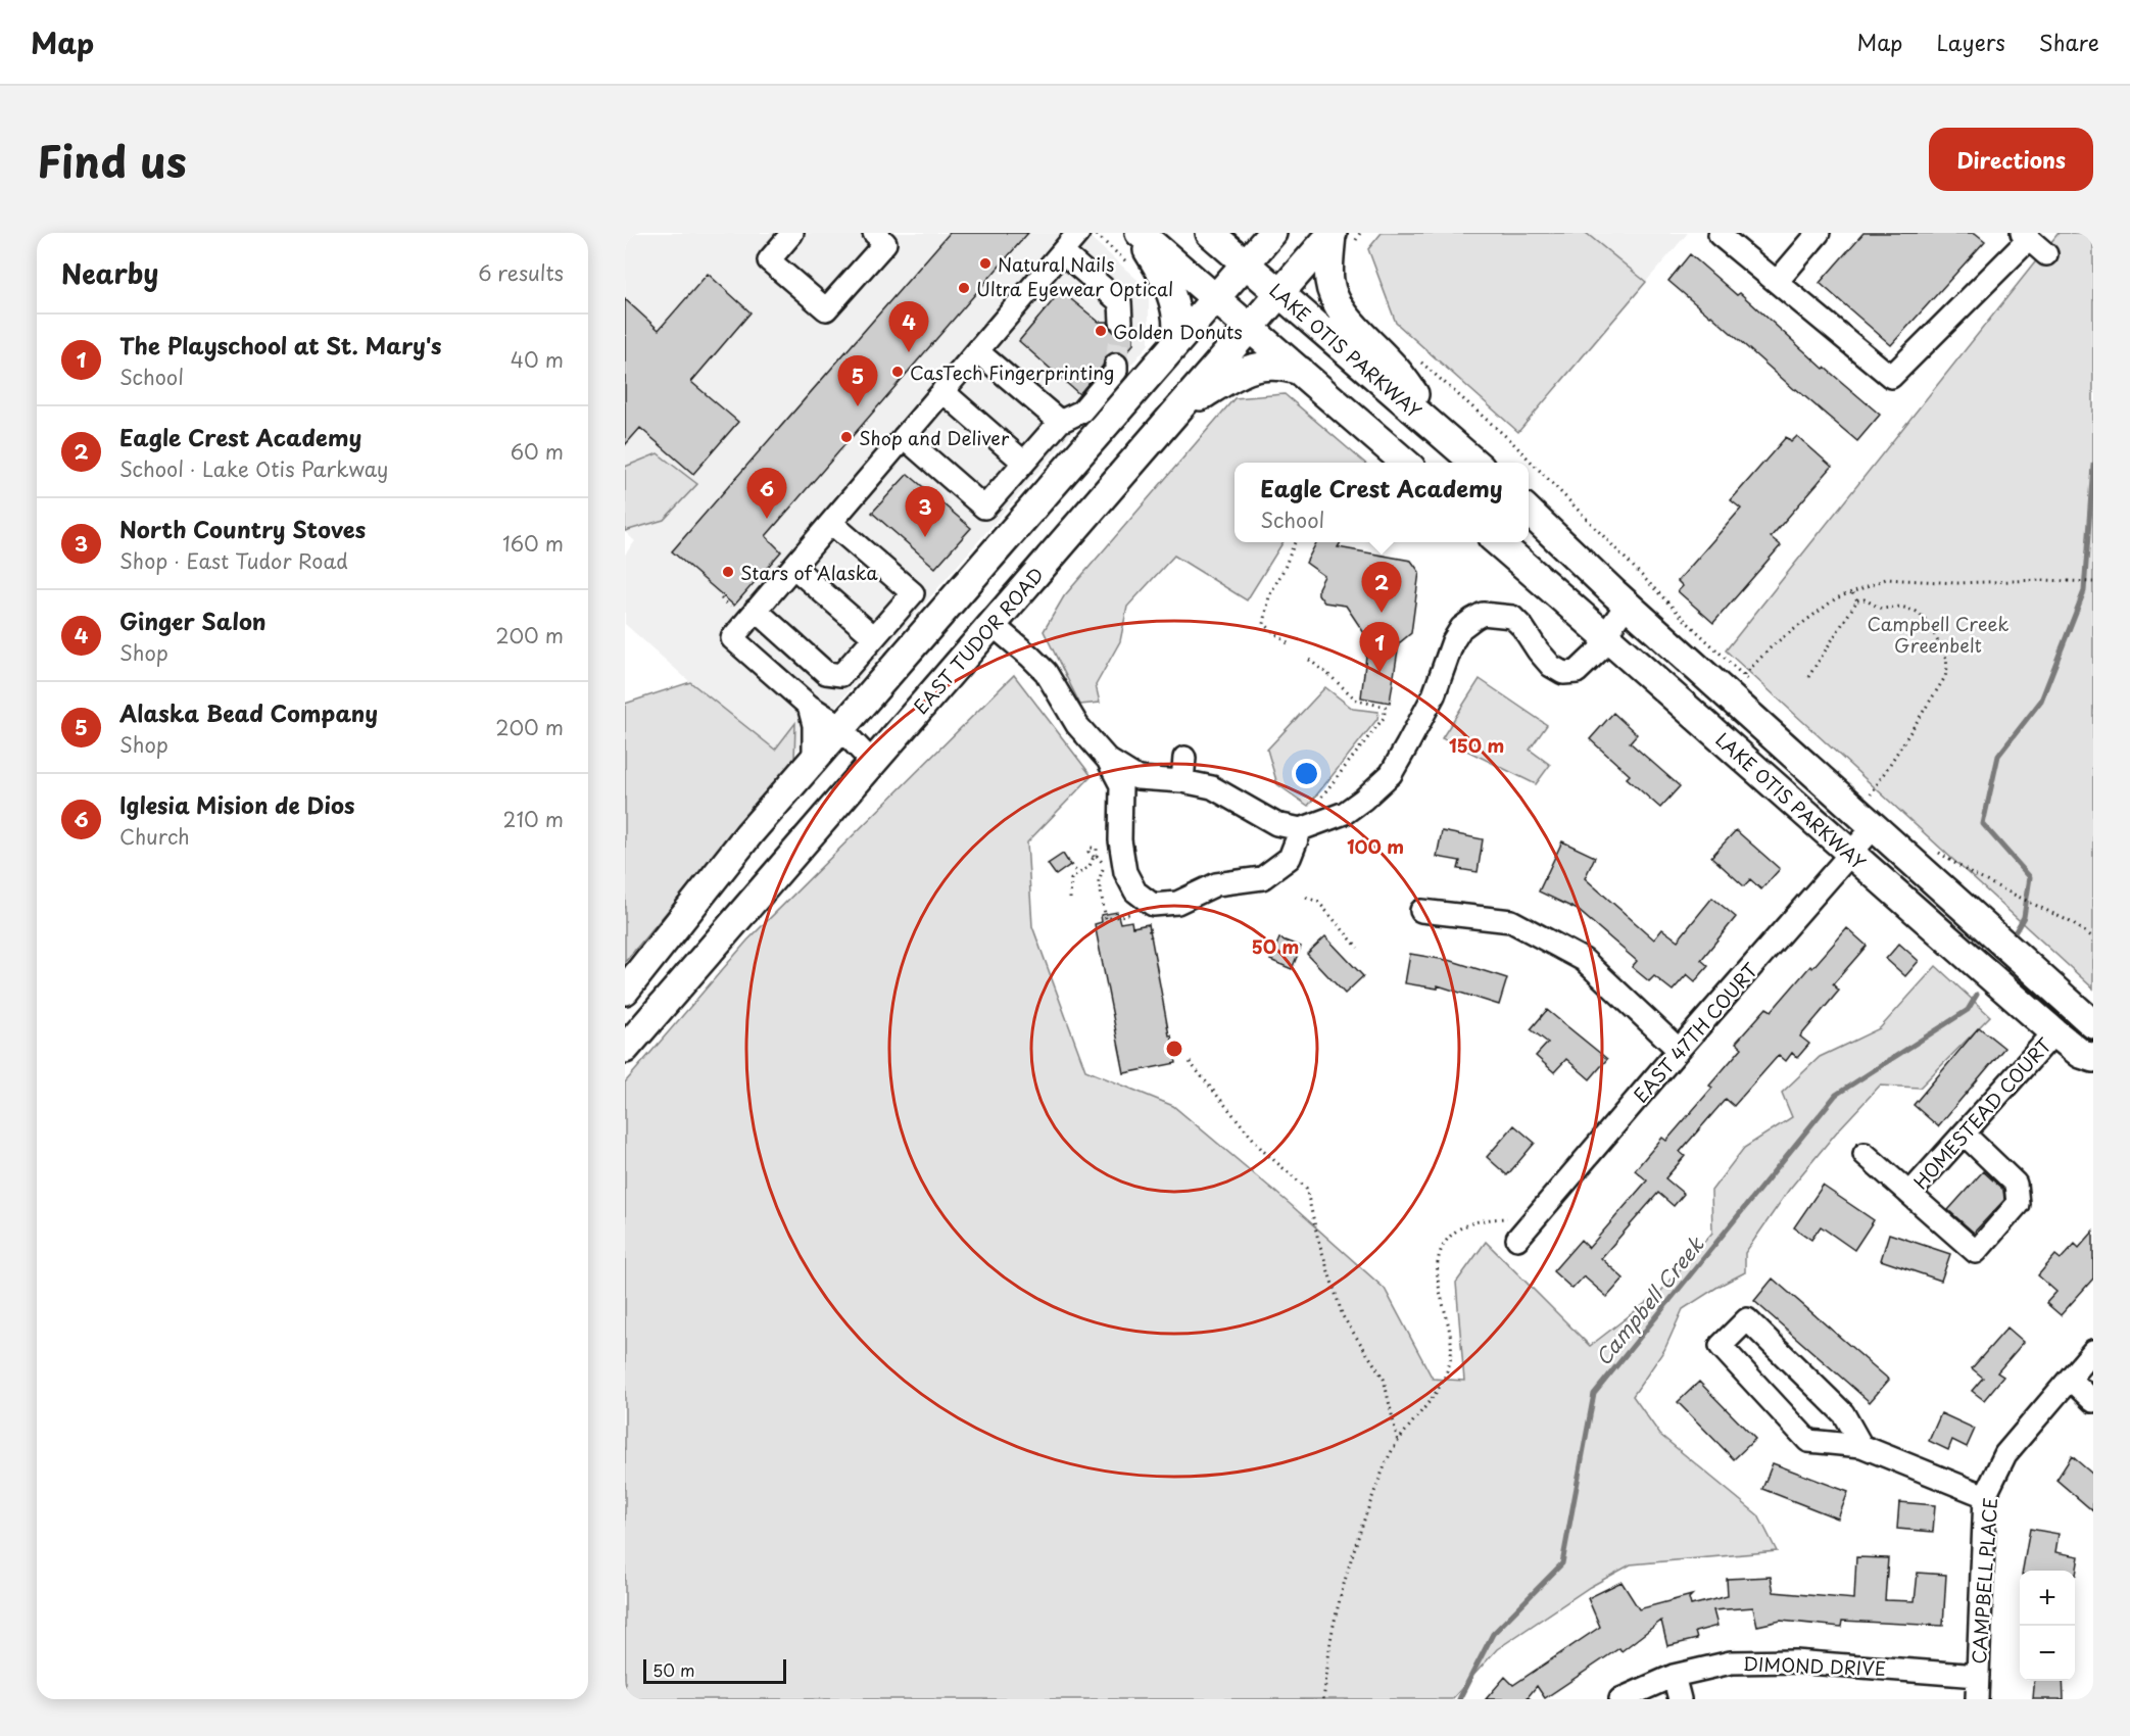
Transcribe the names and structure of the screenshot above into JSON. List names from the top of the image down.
{
  "streets": {
    "main road": ["LAKE OTIS PARKWAY", "EAST TUDOR ROAD"],
    "street": [
      "EAST 47TH COURT",
      "HOMESTEAD COURT",
      "CAMPBELL PLACE",
      "DIMOND DRIVE"
    ]
  },
  "crossings": [
    ["LAKE OTIS PARKWAY", "EAST TUDOR ROAD"],
    ["LAKE OTIS PARKWAY", "EAST 47TH COURT"],
    ["LAKE OTIS PARKWAY", "HOMESTEAD COURT"],
    ["CAMPBELL PLACE", "DIMOND DRIVE"]
  ],
  "water": ["Campbell Creek"],
  "parks": ["Campbell Creek Greenbelt"],
  "places": [
    "Natural Nails",
    "Ultra Eyewear Optical",
    "Golden Donuts",
    "CasTech Fingerprinting",
    "Shop and Deliver",
    "Stars of Alaska"
  ],
  "scale_bar": "50 m",
  "page": {
    "header": "Map",
    "nav": ["Map", "Layers", "Share"],
    "title": "Find us",
    "buttons": "Directions",
    "heading": ["Nearby", "6 results"],
    "pins": [
      "4",
      "5",
      "6",
      "3",
      "2",
      "1"
    ],
    "list": [
      {
        "mark": "1",
        "name": "The Playschool at St. Mary's",
        "note": "School",
        "value": "40 m"
      },
      {
        "mark": "2",
        "name": "Eagle Crest Academy",
        "note": "School · Lake Otis Parkway",
        "value": "60 m"
      },
      {
        "mark": "3",
        "name": "North Country Stoves",
        "note": "Shop · East Tudor Road",
        "value": "160 m"
      },
      {
        "mark": "4",
        "name": "Ginger Salon",
        "note": "Shop",
        "value": "200 m"
      },
      {
        "mark": "5",
        "name": "Alaska Bead Company",
        "note": "Shop",
        "value": "200 m"
      },
      {
        "mark": "6",
        "name": "Iglesia Mision de Dios",
        "note": "Church",
        "value": "210 m"
      }
    ],
    "popup": ["Eagle Crest Academy", "School"],
    "map_buttons": ["+", "−"],
    "scale": "50 m"
  },
  "rings": ["150 m", "100 m", "50 m"]
}
